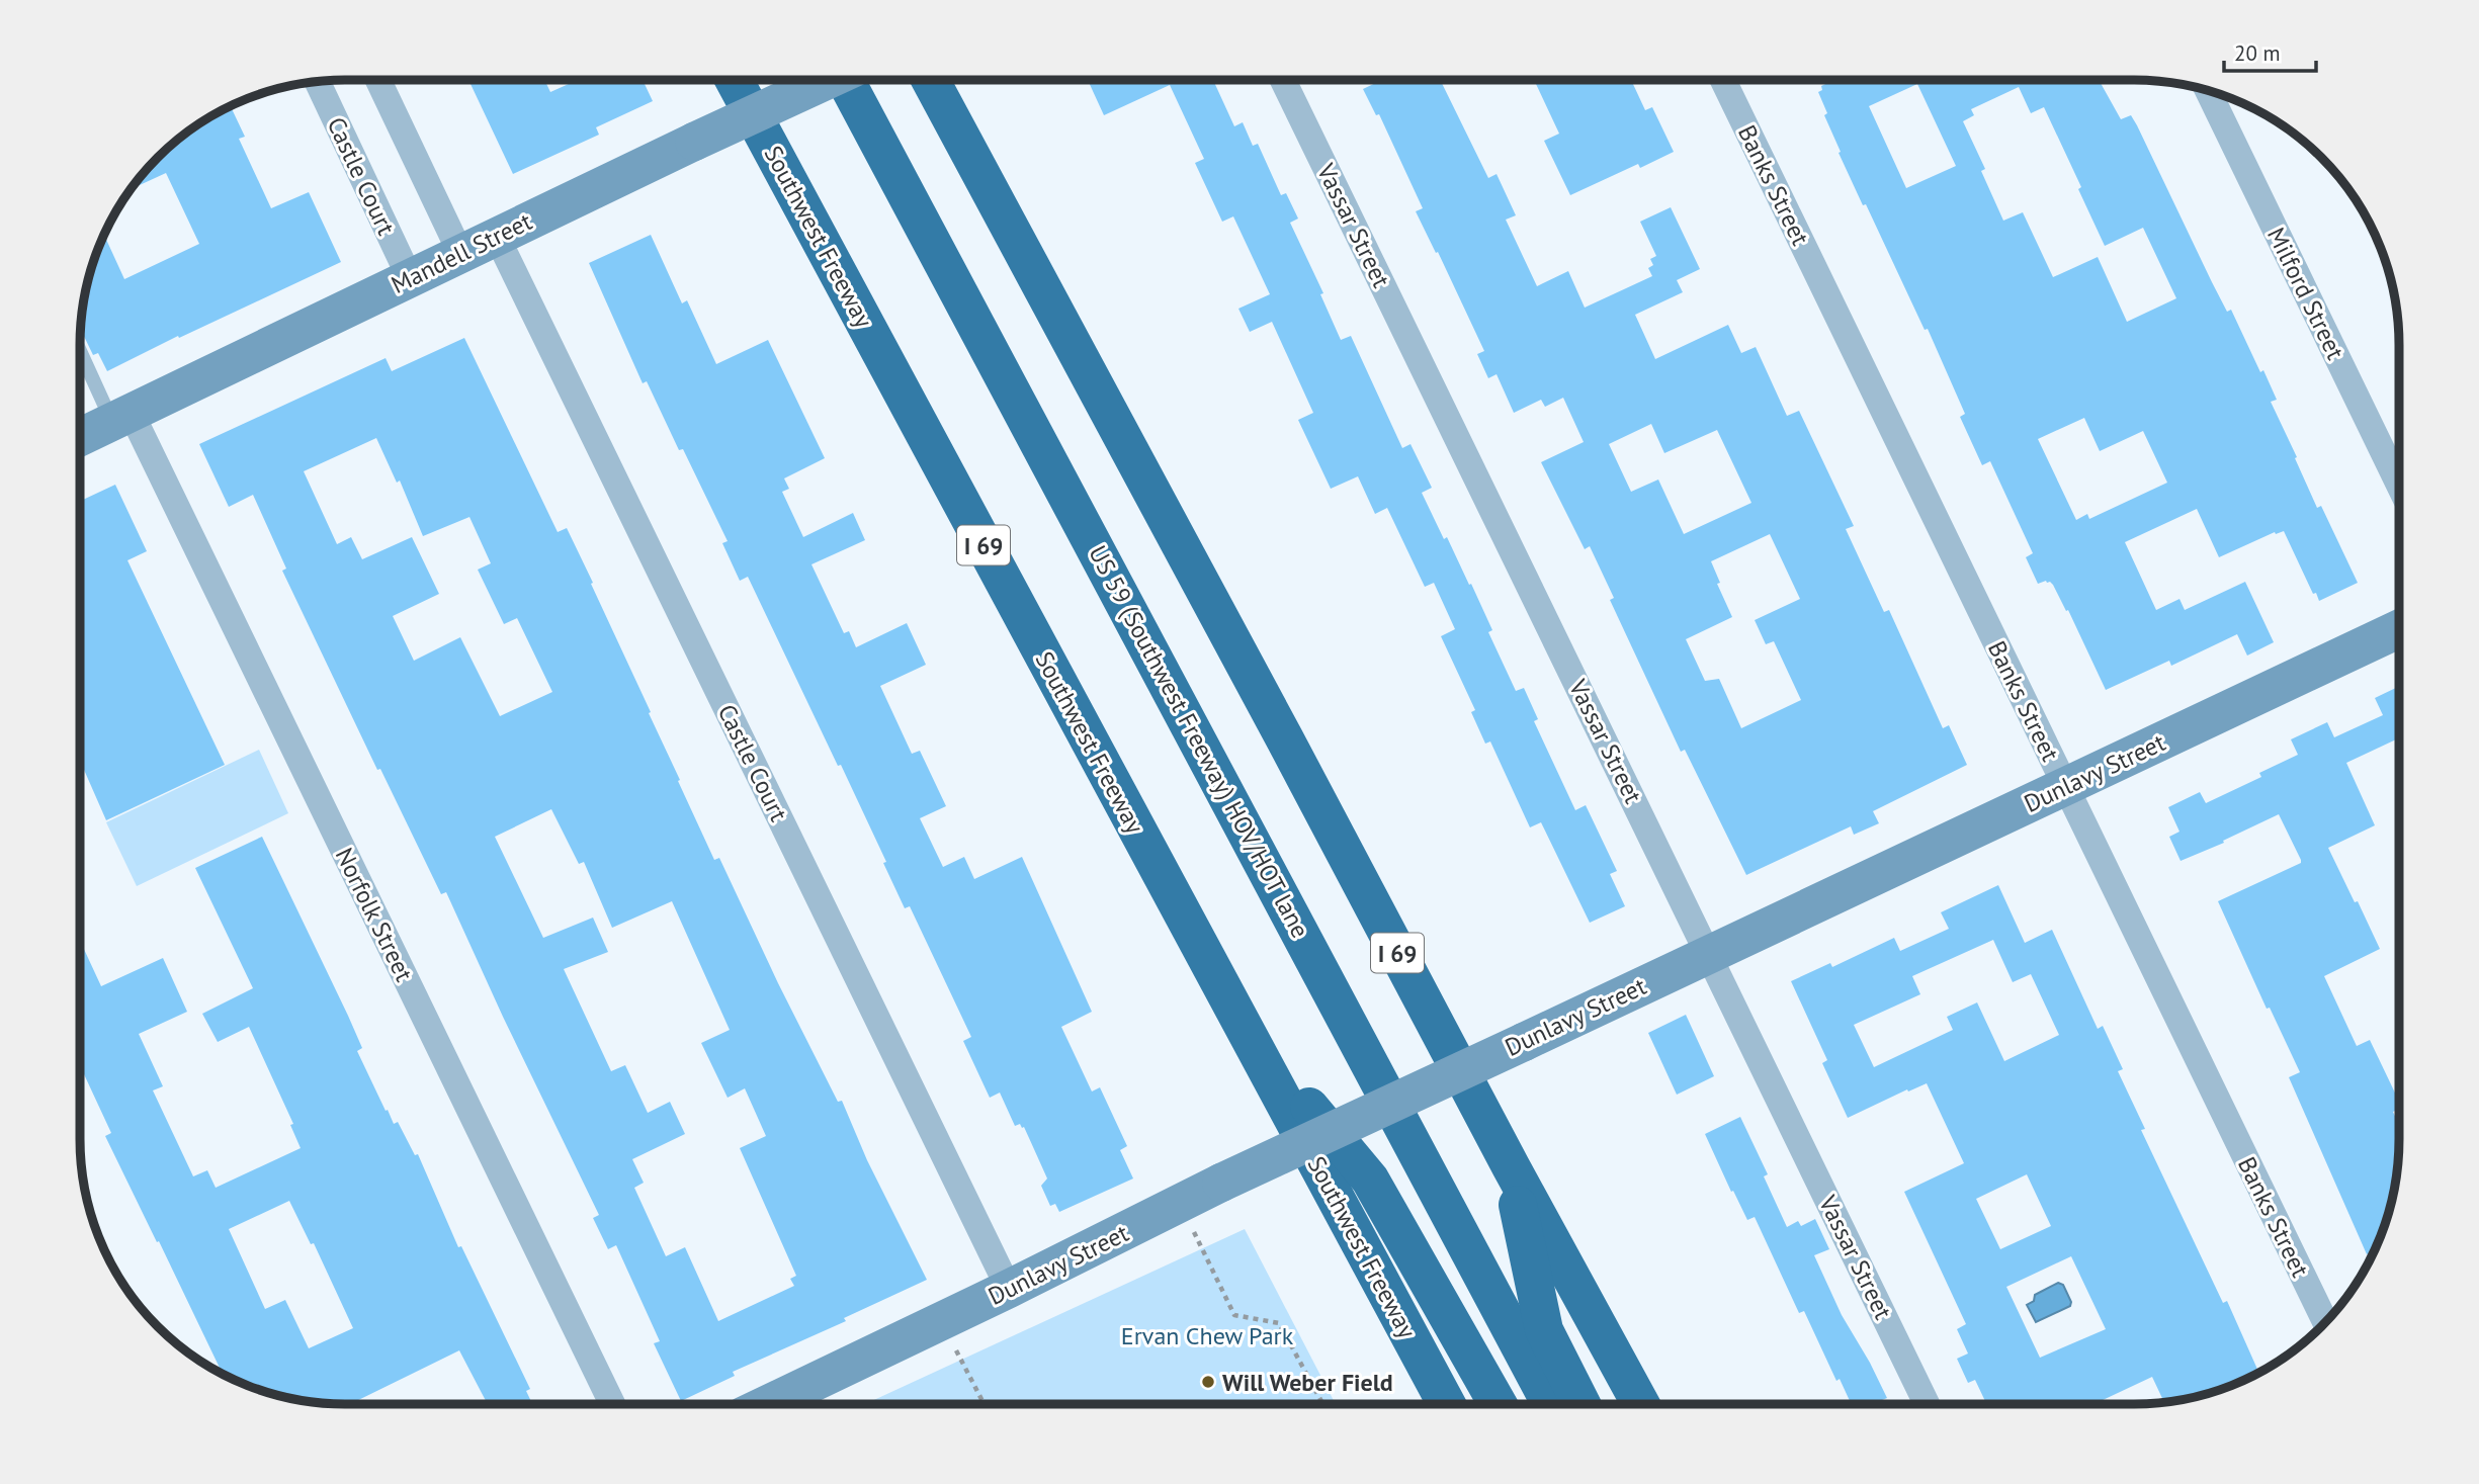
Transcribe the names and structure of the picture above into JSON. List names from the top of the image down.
{
  "streets": {
    "highway": ["Southwest Freeway", "I 69", "US 59 (Southwest Freeway) HOV/HOT lane"],
    "street": [
      "Castle Court",
      "Banks Street",
      "Vassar Street",
      "Mandell Street",
      "Milford Street",
      "Dunlavy Street",
      "Norfolk Street"
    ]
  },
  "crossings": [
    ["Castle Court", "Mandell Street"],
    ["Castle Court", "Dunlavy Street"],
    ["Banks Street", "Dunlavy Street"],
    ["Vassar Street", "Dunlavy Street"],
    ["Mandell Street", "Norfolk Street"]
  ],
  "parks": ["Ervan Chew Park"],
  "places": ["Will Weber Field"],
  "scale_bar": "20 m"
}
